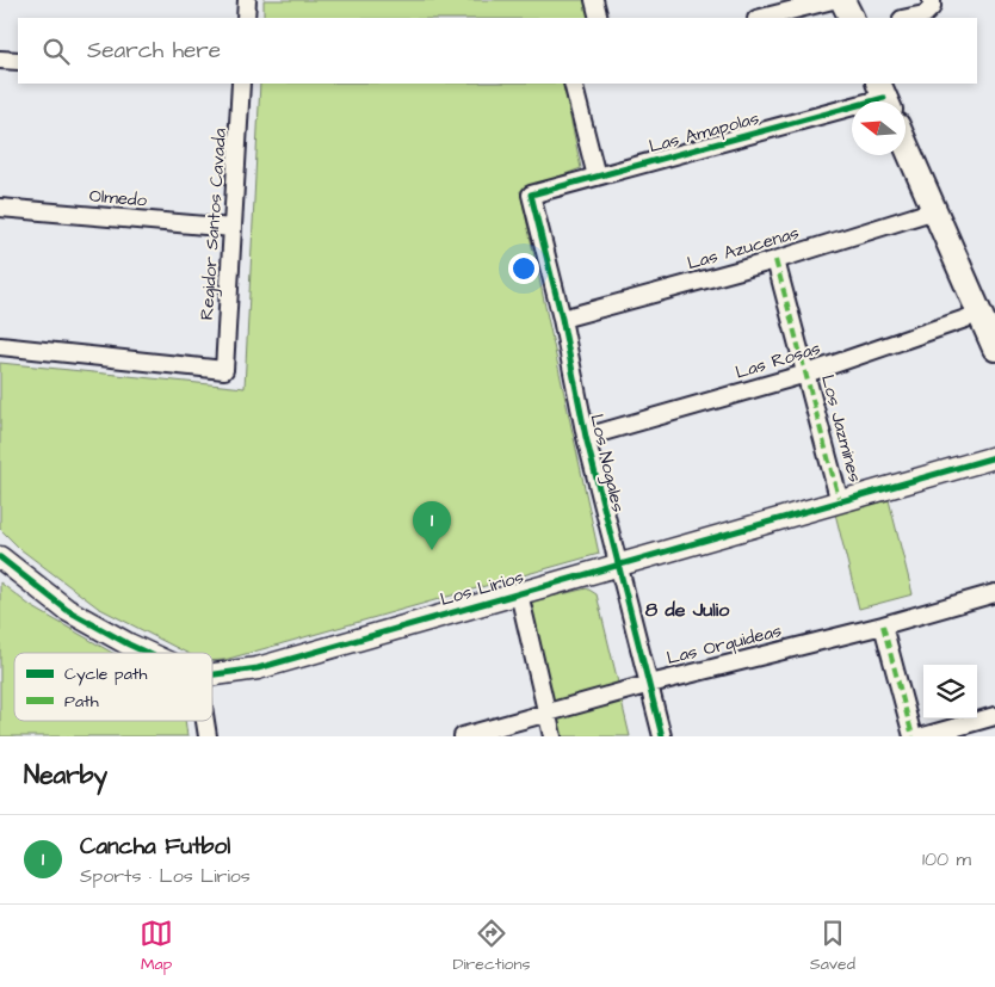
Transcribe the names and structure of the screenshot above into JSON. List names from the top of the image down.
{
  "streets": {
    "street": [
      "Las Amapolas",
      "Olmedo",
      "Regidor Santos Cavada",
      "Las Azucenas",
      "Las Rosas",
      "Los Jazmines",
      "Los Nogales",
      "Los Lirios",
      "Las Orquideas"
    ]
  },
  "crossings": [
    ["Las Amapolas", "Los Nogales"],
    ["Olmedo", "Regidor Santos Cavada"],
    ["Las Azucenas", "Los Jazmines"],
    ["Las Azucenas", "Los Nogales"],
    ["Las Rosas", "Los Jazmines"],
    ["Las Rosas", "Los Nogales"],
    ["Los Jazmines", "Los Lirios"],
    ["Los Nogales", "Los Lirios"],
    ["Los Nogales", "Las Orquideas"]
  ],
  "districts": ["8 de Julio"],
  "legend": ["Cycle path", "Path"],
  "north": "left",
  "page": {
    "search": "Search here",
    "pins": "1",
    "heading": "Nearby",
    "list": [
      {
        "mark": "1",
        "name": "Cancha Futbol",
        "note": "Sports · Los Lirios",
        "value": "100 m"
      }
    ],
    "nav": ["Map", "Directions", "Saved"]
  }
}
